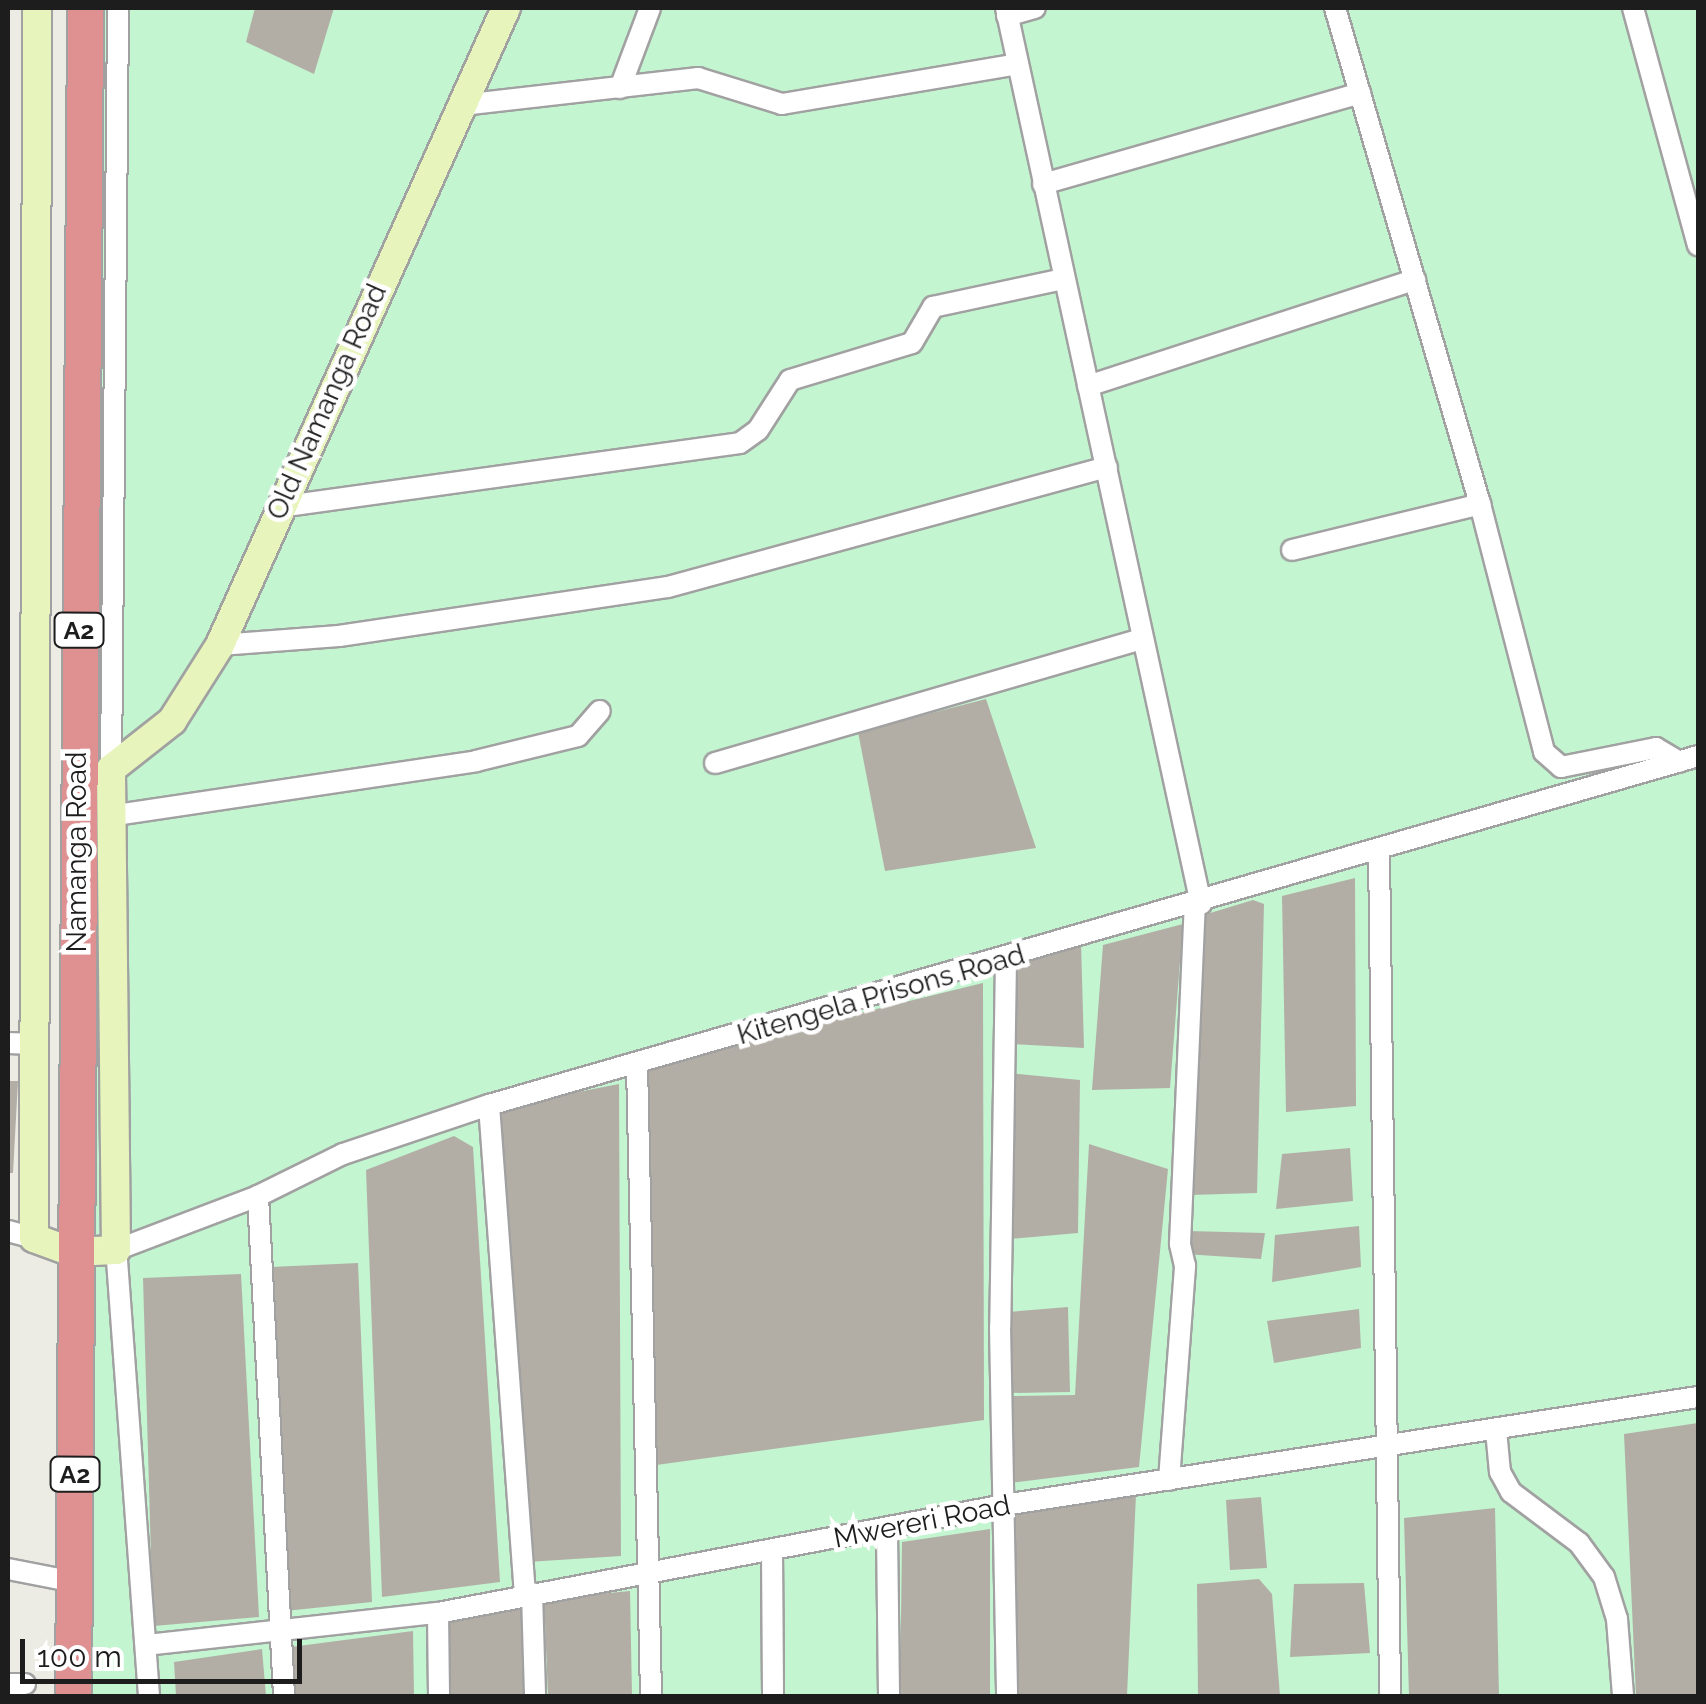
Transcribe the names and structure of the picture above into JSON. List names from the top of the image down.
{
  "streets": {
    "highway": ["A2", "Namanga Road"],
    "street": ["Old Namanga Road", "Kitengela Prisons Road", "Mwereri Road"]
  },
  "crossings": [
    ["Namanga Road", "Kitengela Prisons Road"]
  ],
  "scale_bar": "100 m"
}
